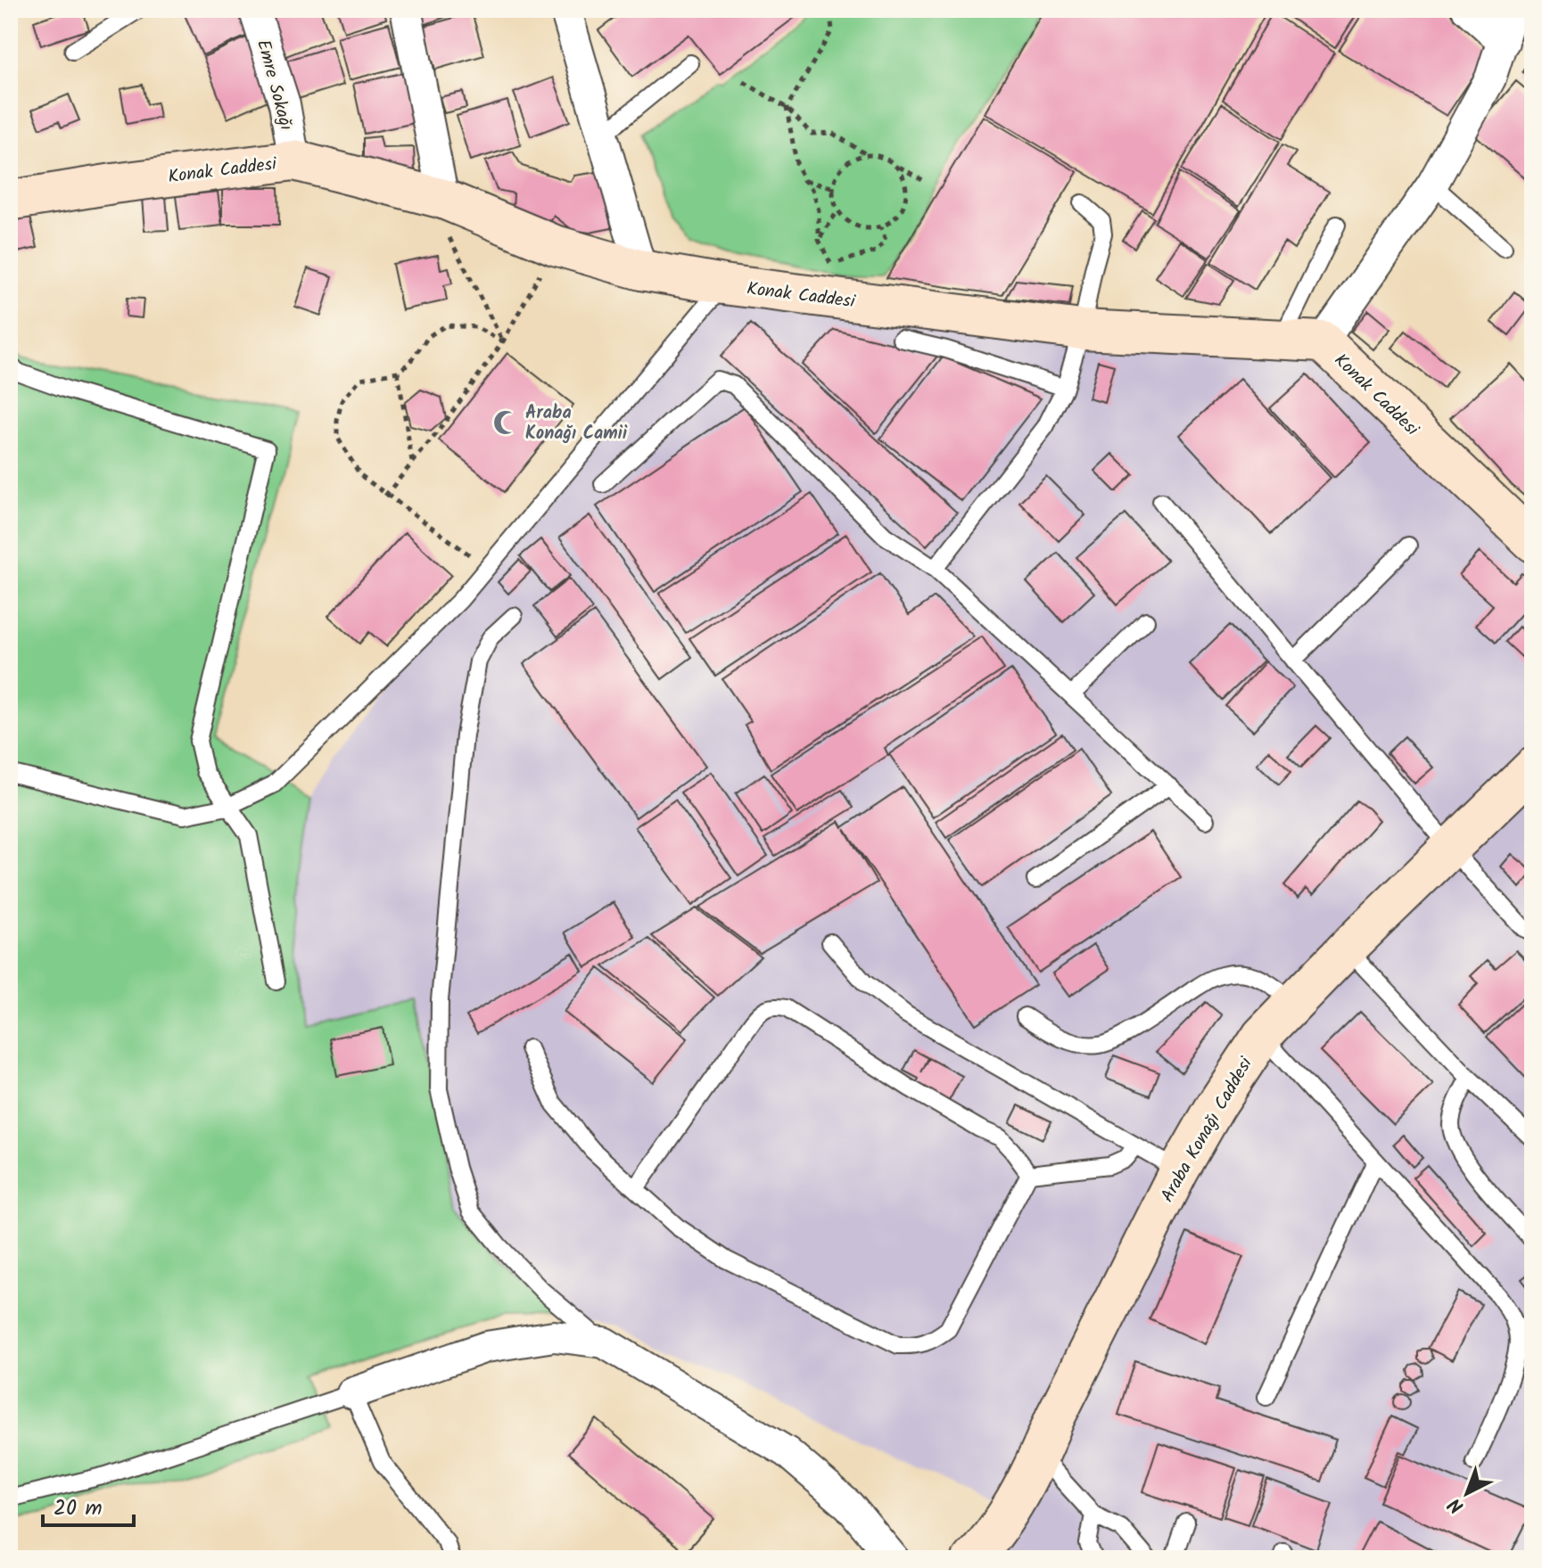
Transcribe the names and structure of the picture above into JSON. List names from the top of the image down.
{
  "streets": {
    "street": ["Emre Sokağı", "Konak Caddesi", "Araba Konağı Caddesi"]
  },
  "crossings": [
    ["Emre Sokağı", "Konak Caddesi"]
  ],
  "places": {
    "mosque": ["Araba Konağı Camii"]
  },
  "scale_bar": "20 m",
  "north": "bottom left"
}
